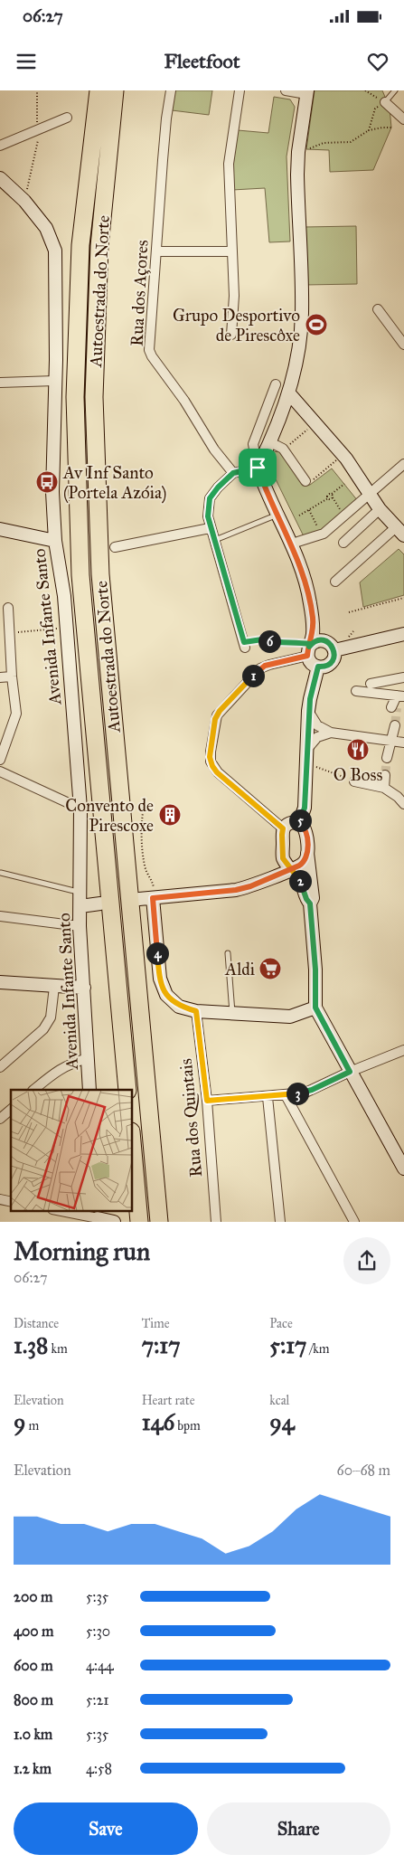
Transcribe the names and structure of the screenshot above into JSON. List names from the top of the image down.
{
  "streets": {
    "highway": ["Autoestrada do Norte"],
    "street": ["Rua dos Açores", "Avenida Infante Santo", "Rua dos Quintais"]
  },
  "places": {
    "sports": ["Grupo Desportivo de Pirescôxe"],
    "bus stop": ["Av Inf Santo (Portela Azóia)"],
    "restaurant": ["O Boss"],
    "building": ["Convento de Pirescoxe"],
    "supermarket": ["Aldi"]
  },
  "page": {
    "status": "06:27",
    "header": "Fleetfoot",
    "pins": [
      "6",
      "1",
      "5",
      "2",
      "4",
      "3"
    ],
    "heading": ["Morning run", "06:27"],
    "stats": [
      ["Distance", "1.38 km"],
      ["Time", "7:17"],
      ["Pace", "5:17 /km"],
      ["Elevation", "9 m"],
      ["Heart rate", "146 bpm"],
      ["kcal", "94"]
    ],
    "chart": ["Elevation", "60–68 m"],
    "list": [
      {
        "name": "200 m",
        "note": "5:35"
      },
      {
        "name": "400 m",
        "note": "5:30"
      },
      {
        "name": "600 m",
        "note": "4:44"
      },
      {
        "name": "800 m",
        "note": "5:21"
      },
      {
        "name": "1.0 km",
        "note": "5:35"
      },
      {
        "name": "1.2 km",
        "note": "4:58"
      }
    ],
    "buttons": ["Save", "Share"]
  }
}
